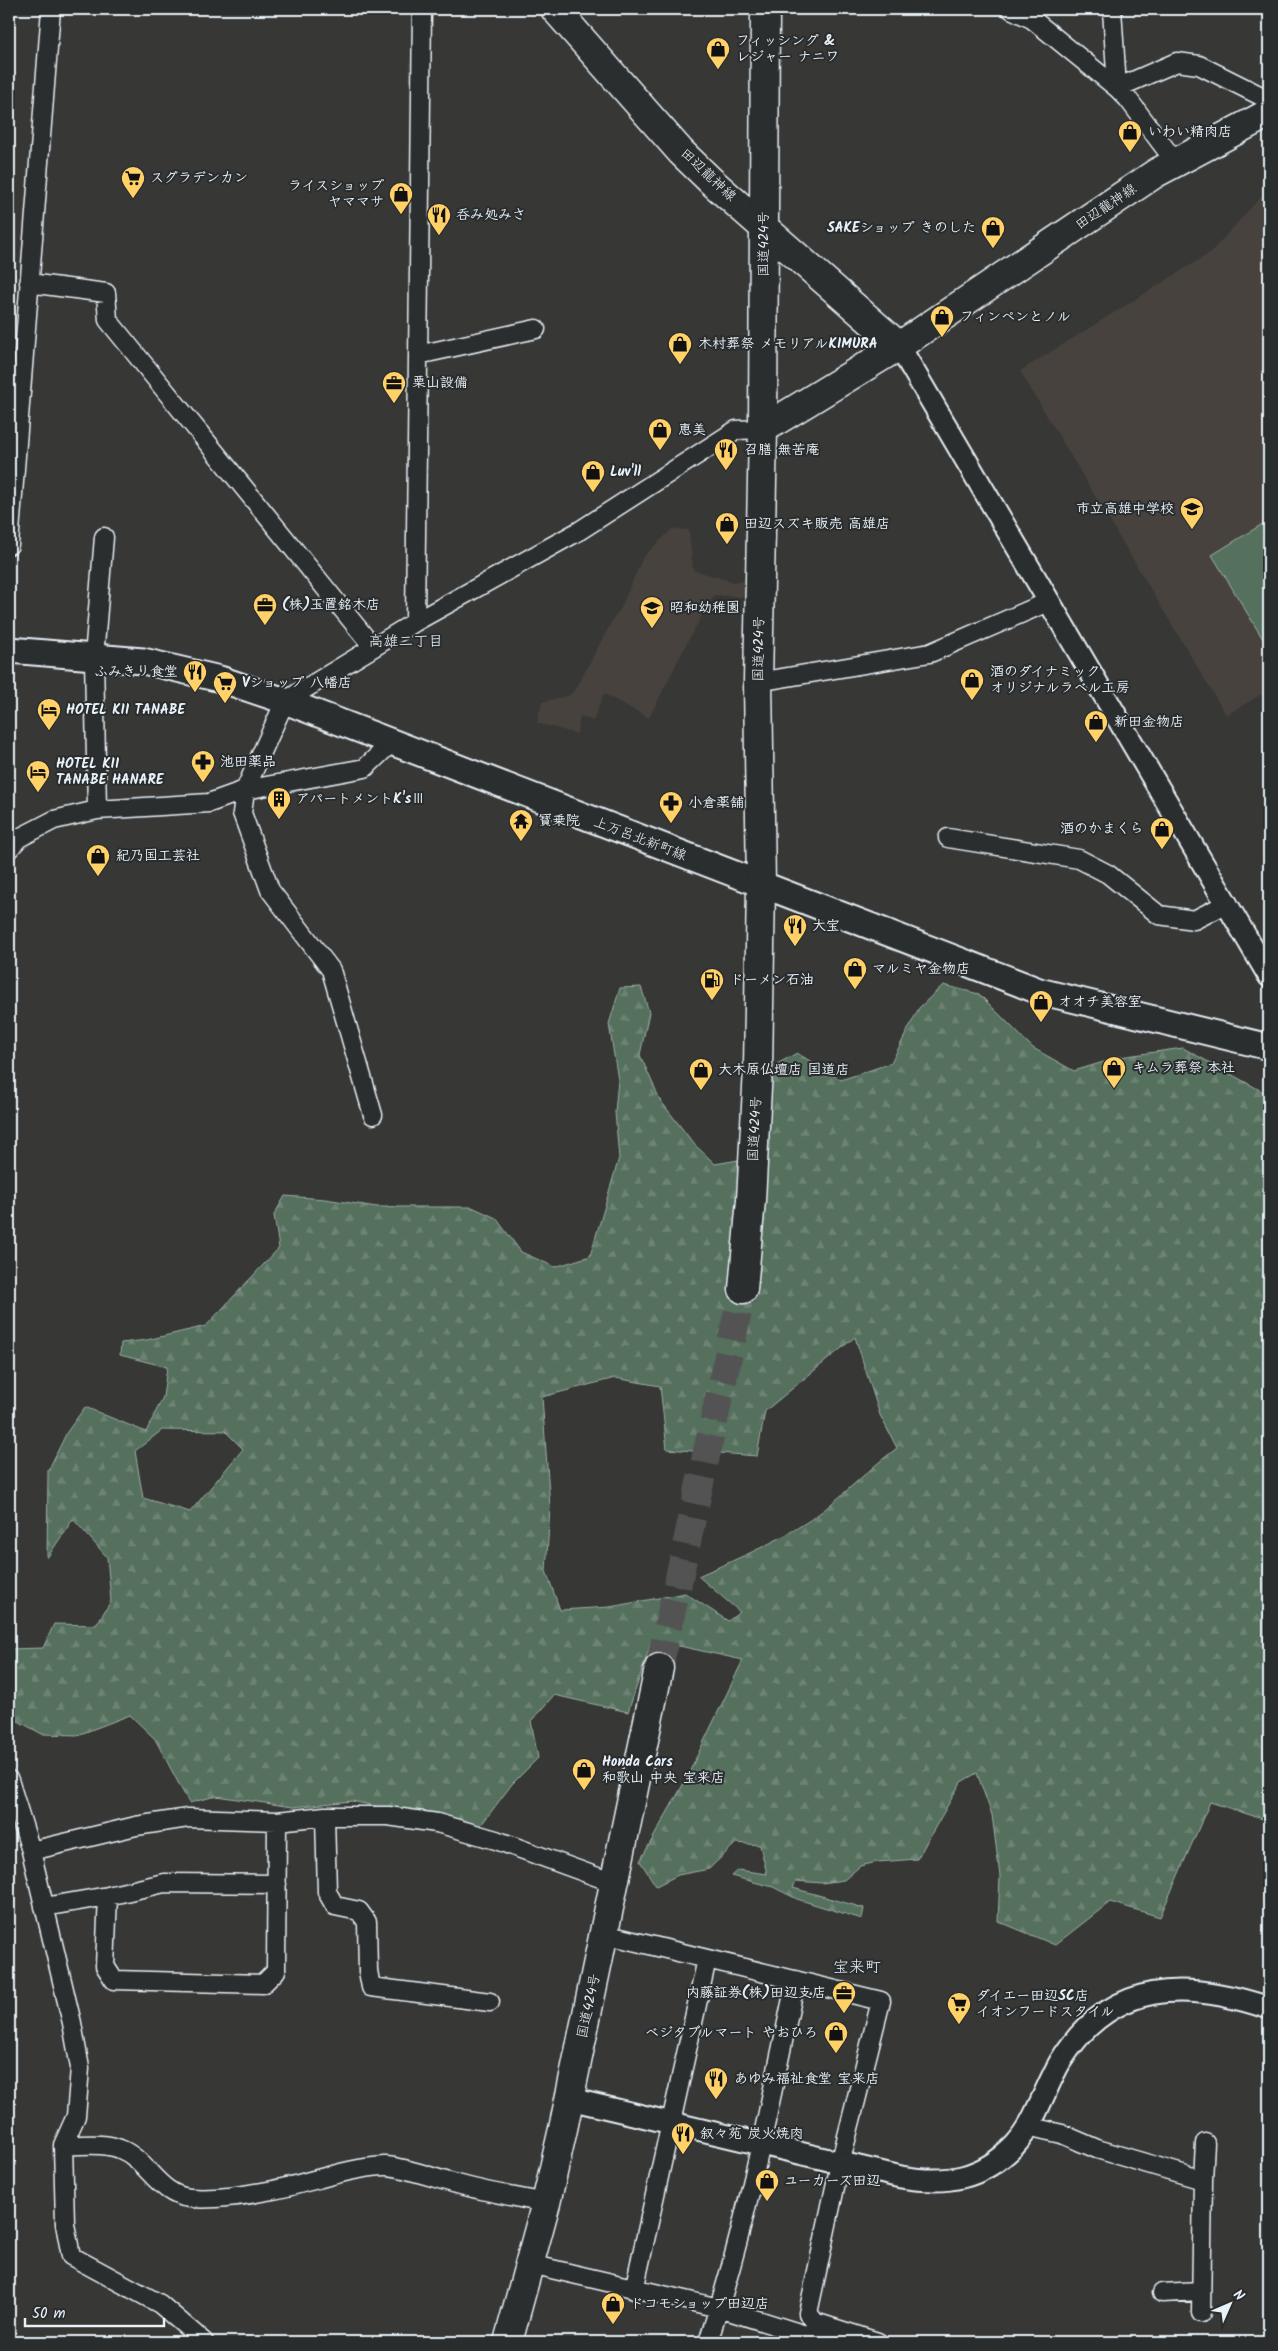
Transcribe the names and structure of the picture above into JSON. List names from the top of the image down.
{
  "streets": {
    "main road": ["田辺龍神線", "国道424号", "上万呂北新町線"]
  },
  "crossings": [
    ["田辺龍神線", "国道424号"],
    ["国道424号", "上万呂北新町線"]
  ],
  "districts": ["高雄二丁目", "宝来町"],
  "places": {
    "shop": [
      "フィッシング & レジャー ナニワ",
      "いわい精肉店",
      "ライスショップ ヤママサ",
      "SAKEショップ きのした",
      "フィンペンとノル",
      "木村葬祭 メモリアルKIMURA",
      "恵美",
      "Luv'll",
      "田辺スズキ販売 高雄店",
      "酒のダイナミック オリジナルラベル工房",
      "新田金物店",
      "酒のかまくら",
      "紀乃国工芸社",
      "マルミヤ金物店",
      "オオチ美容室",
      "キムラ葬祭 本社",
      "大木原仏壇店 国道店",
      "Honda Cars 和歌山 中央 宝来店",
      "ベジタブルマート やおひろ",
      "ユーカーズ田辺",
      "ドコモショップ田辺店"
    ],
    "supermarket": ["スグラデンカン", "Vショップ 八幡店", "ダイエー田辺SC店 イオンフードスタイル"],
    "restaurant": [
      "呑み処みさ",
      "召膳 無苦庵",
      "ふみきり食堂",
      "大宝",
      "あゆみ福祉食堂 宝来店",
      "叙々苑 炭火焼肉"
    ],
    "office": ["栗山設備", "(株)玉置銘木店", "内藤証券(株)田辺支店"],
    "school or university": ["市立高雄中学校", "昭和幼稚園"],
    "hotel": ["HOTEL KII TANABE", "HOTEL KII TANABE HANARE"],
    "pharmacy": ["池田薬品", "小倉薬舗"],
    "building": ["アパートメントK'sⅢ"],
    "temple": ["寳乗院"],
    "fuel station": ["ドーメン石油"]
  },
  "scale_bar": "50 m",
  "north": "top right"
}
